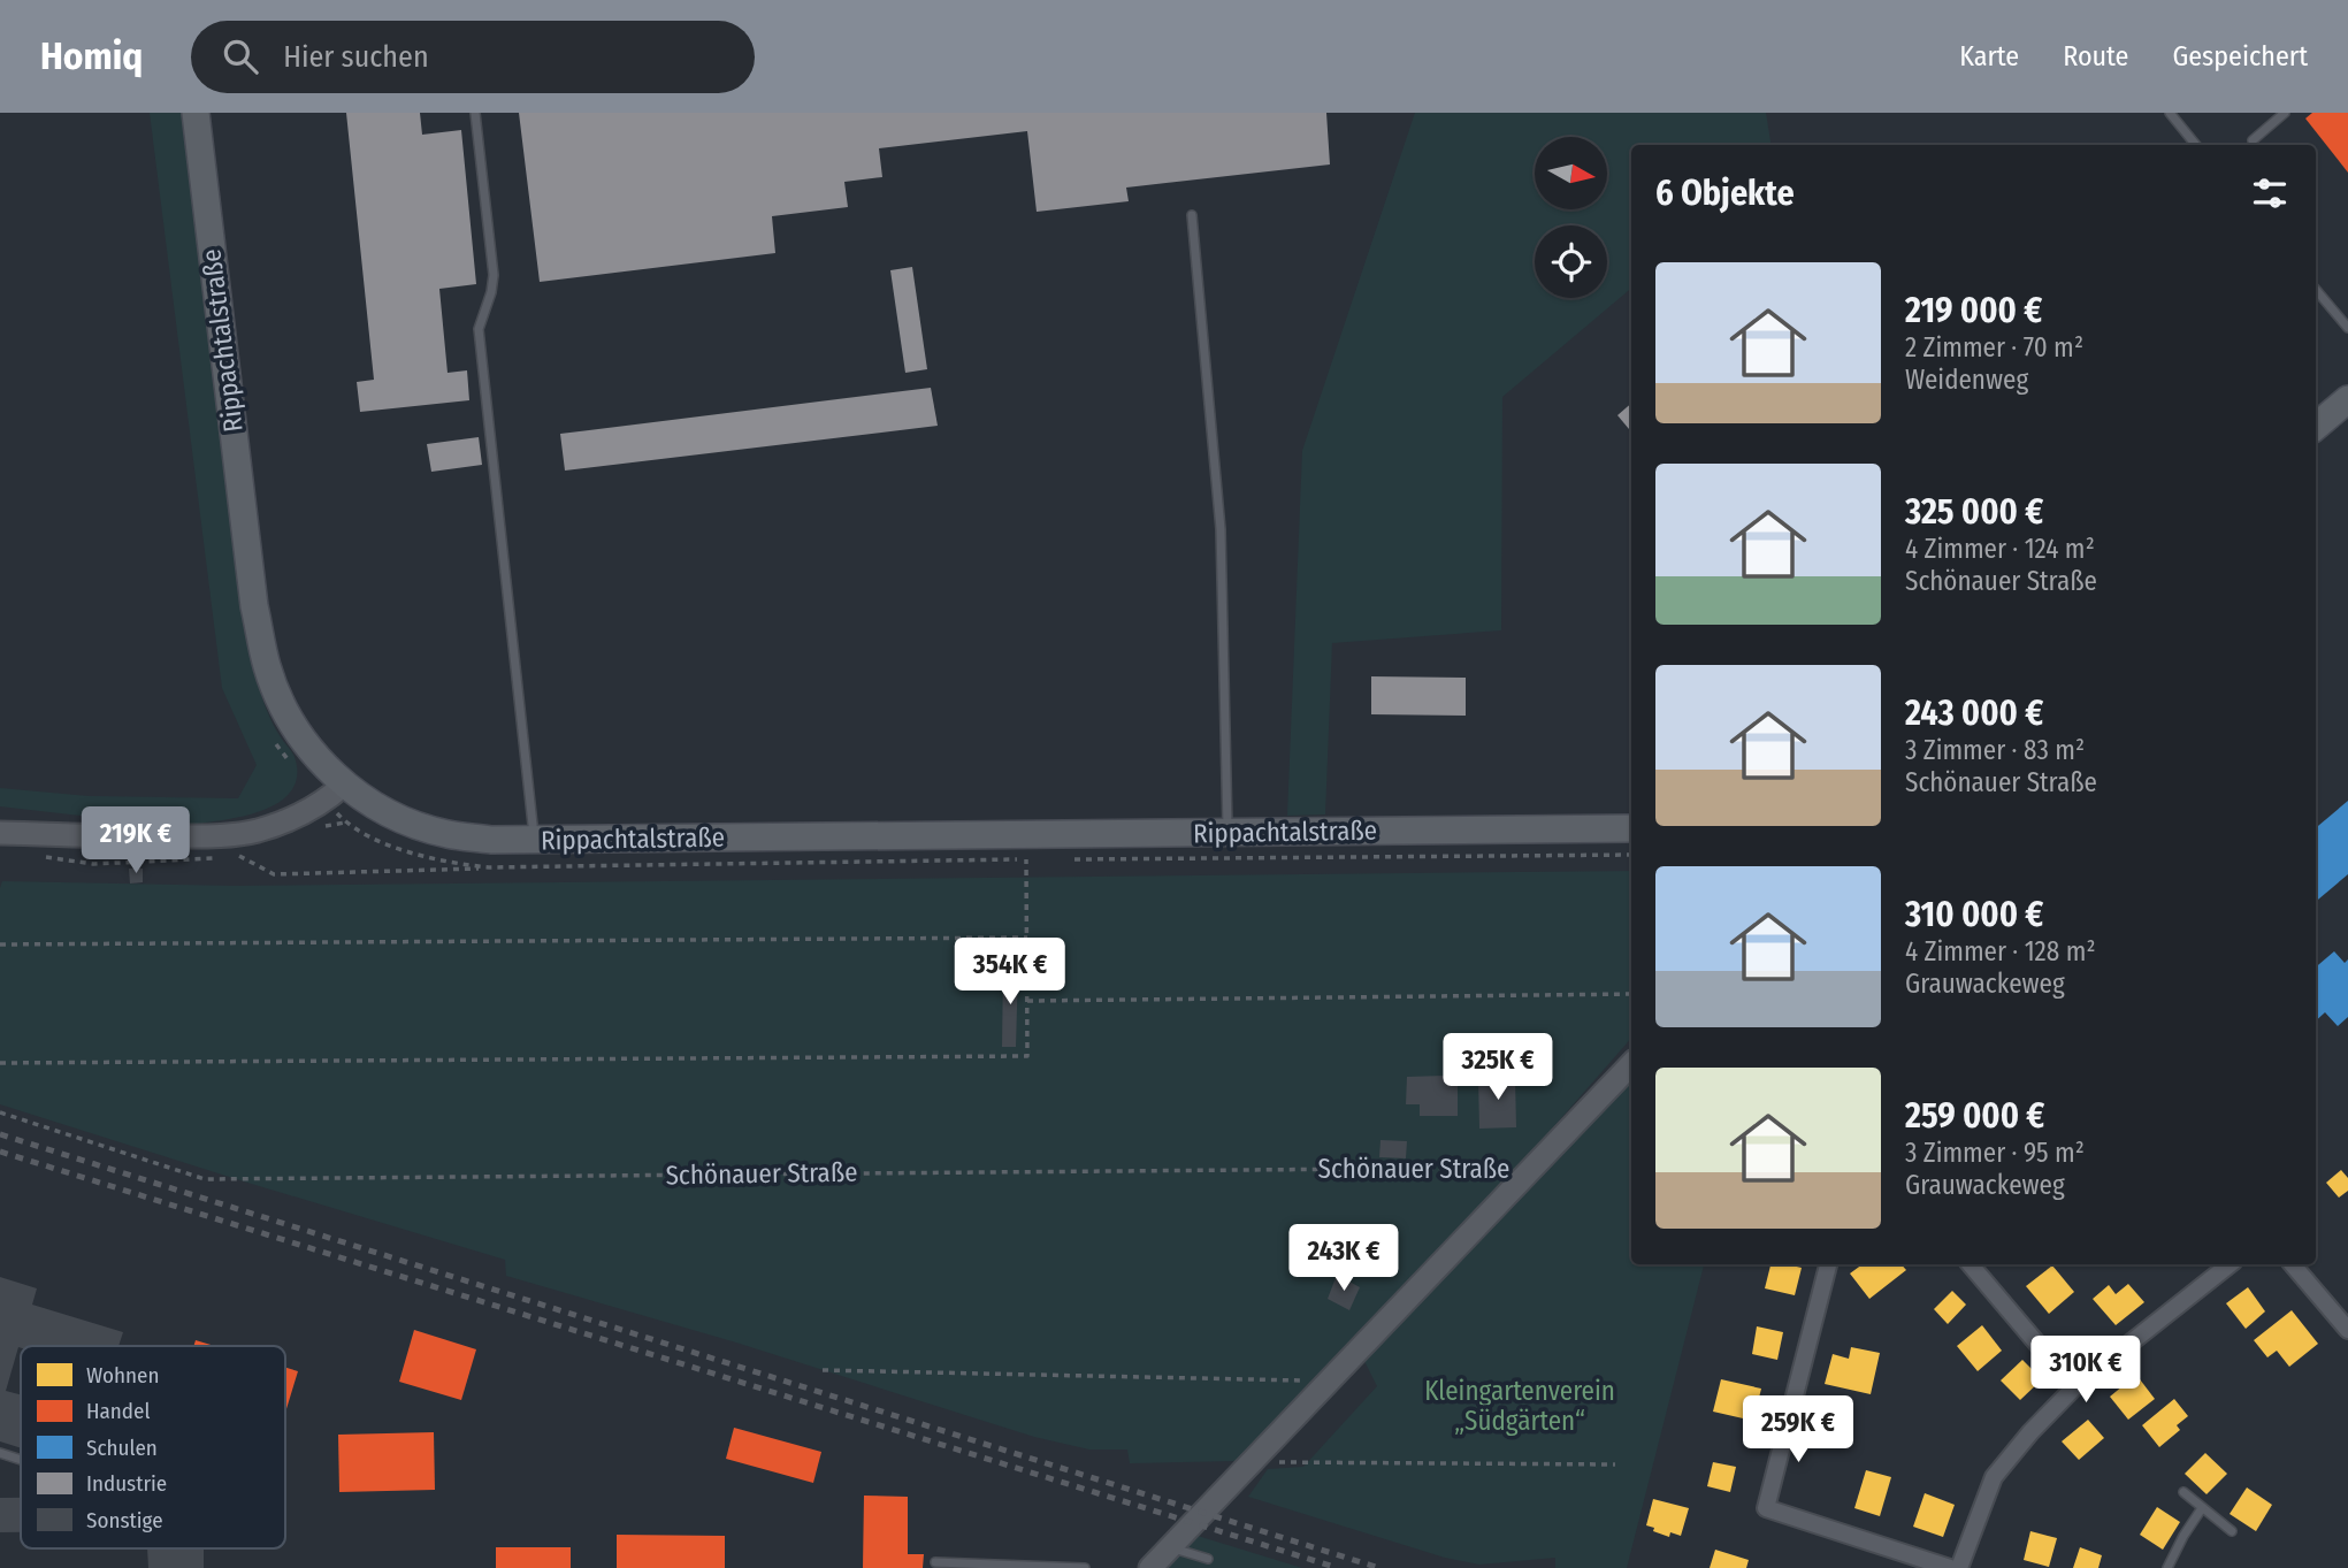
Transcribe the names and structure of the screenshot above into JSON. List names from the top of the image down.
{
  "streets": {
    "main road": ["Rippachtalstraße"],
    "street": ["Schönauer Straße"]
  },
  "parks": ["Kleingartenverein „Südgärten“"],
  "legend": [
    "Wohnen",
    "Handel",
    "Schulen",
    "Industrie",
    "Sonstige"
  ],
  "north": "right",
  "page": {
    "header": "Homiq",
    "search": "Hier suchen",
    "nav": ["Karte", "Route", "Gespeichert"],
    "heading": "6 Objekte",
    "list": [
      {
        "name": "219 000 €",
        "note": "2 Zimmer · 70 m² · Weidenweg"
      },
      {
        "name": "325 000 €",
        "note": "4 Zimmer · 124 m² · Schönauer Straße"
      },
      {
        "name": "243 000 €",
        "note": "3 Zimmer · 83 m² · Schönauer Straße"
      },
      {
        "name": "310 000 €",
        "note": "4 Zimmer · 128 m² · Grauwackeweg"
      },
      {
        "name": "259 000 €",
        "note": "3 Zimmer · 95 m² · Grauwackeweg"
      }
    ],
    "price": [
      "219K €",
      "354K €",
      "325K €",
      "243K €",
      "310K €",
      "259K €"
    ]
  }
}
